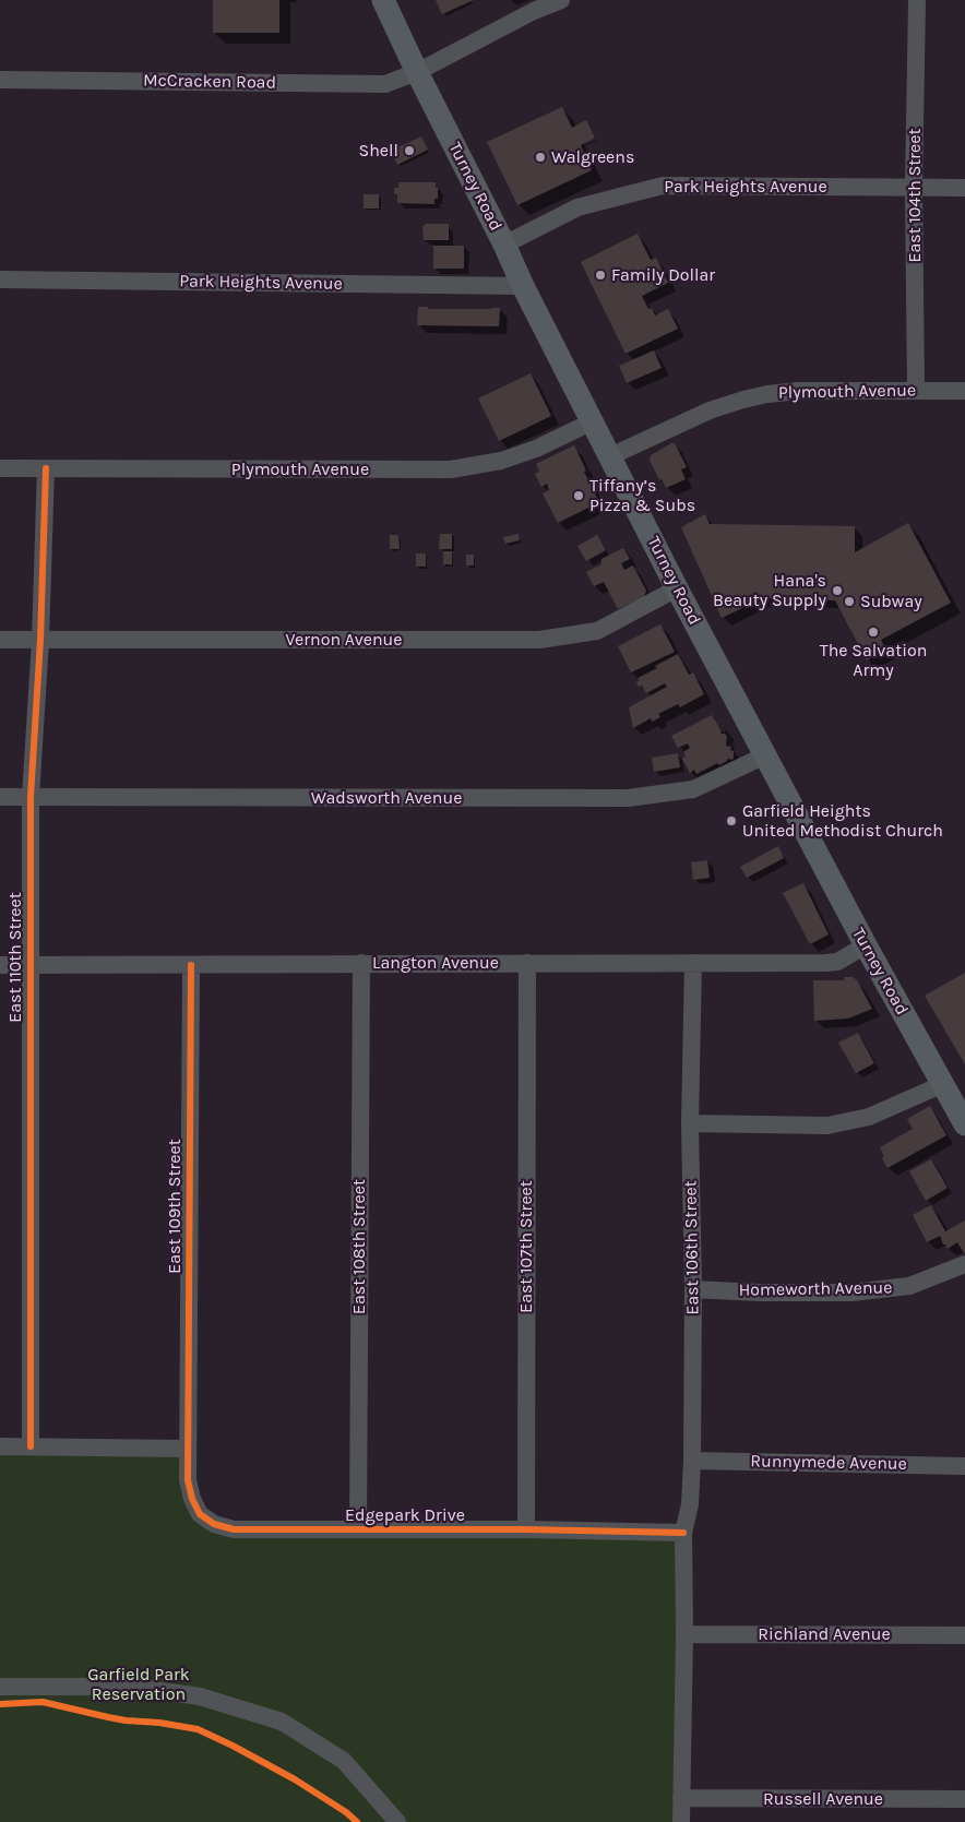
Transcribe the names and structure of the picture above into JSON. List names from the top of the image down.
{
  "streets": {
    "main road": ["Turney Road"],
    "street": [
      "McCracken Road",
      "Park Heights Avenue",
      "East 104th Street",
      "Plymouth Avenue",
      "Vernon Avenue",
      "Wadsworth Avenue",
      "East 110th Street",
      "Langton Avenue",
      "East 109th Street",
      "East 108th Street",
      "East 107th Street",
      "East 106th Street",
      "Homeworth Avenue",
      "Runnymede Avenue",
      "Edgepark Drive",
      "Richland Avenue",
      "Russell Avenue"
    ]
  },
  "crossings": [
    ["McCracken Road", "Turney Road"],
    ["Turney Road", "Park Heights Avenue"],
    ["Turney Road", "Plymouth Avenue"],
    ["Turney Road", "Vernon Avenue"],
    ["Turney Road", "Wadsworth Avenue"],
    ["Turney Road", "Langton Avenue"],
    ["Park Heights Avenue", "East 104th Street"],
    ["East 104th Street", "Plymouth Avenue"],
    ["Plymouth Avenue", "East 110th Street"],
    ["Vernon Avenue", "East 110th Street"],
    ["Wadsworth Avenue", "East 110th Street"],
    ["East 110th Street", "Langton Avenue"],
    ["Langton Avenue", "East 109th Street"],
    ["Langton Avenue", "East 108th Street"],
    ["Langton Avenue", "East 107th Street"],
    ["Langton Avenue", "East 106th Street"],
    ["East 109th Street", "Edgepark Drive"],
    ["East 108th Street", "Edgepark Drive"],
    ["East 107th Street", "Edgepark Drive"],
    ["East 106th Street", "Homeworth Avenue"],
    ["East 106th Street", "Runnymede Avenue"],
    ["East 106th Street", "Edgepark Drive"]
  ],
  "parks": ["Garfield Park Reservation"],
  "places": [
    "Shell",
    "Walgreens",
    "Family Dollar",
    "Tiffany’s Pizza & Subs",
    "Hana's Beauty Supply",
    "Subway",
    "The Salvation Army",
    "Garfield Heights United Methodist Church"
  ]
}
